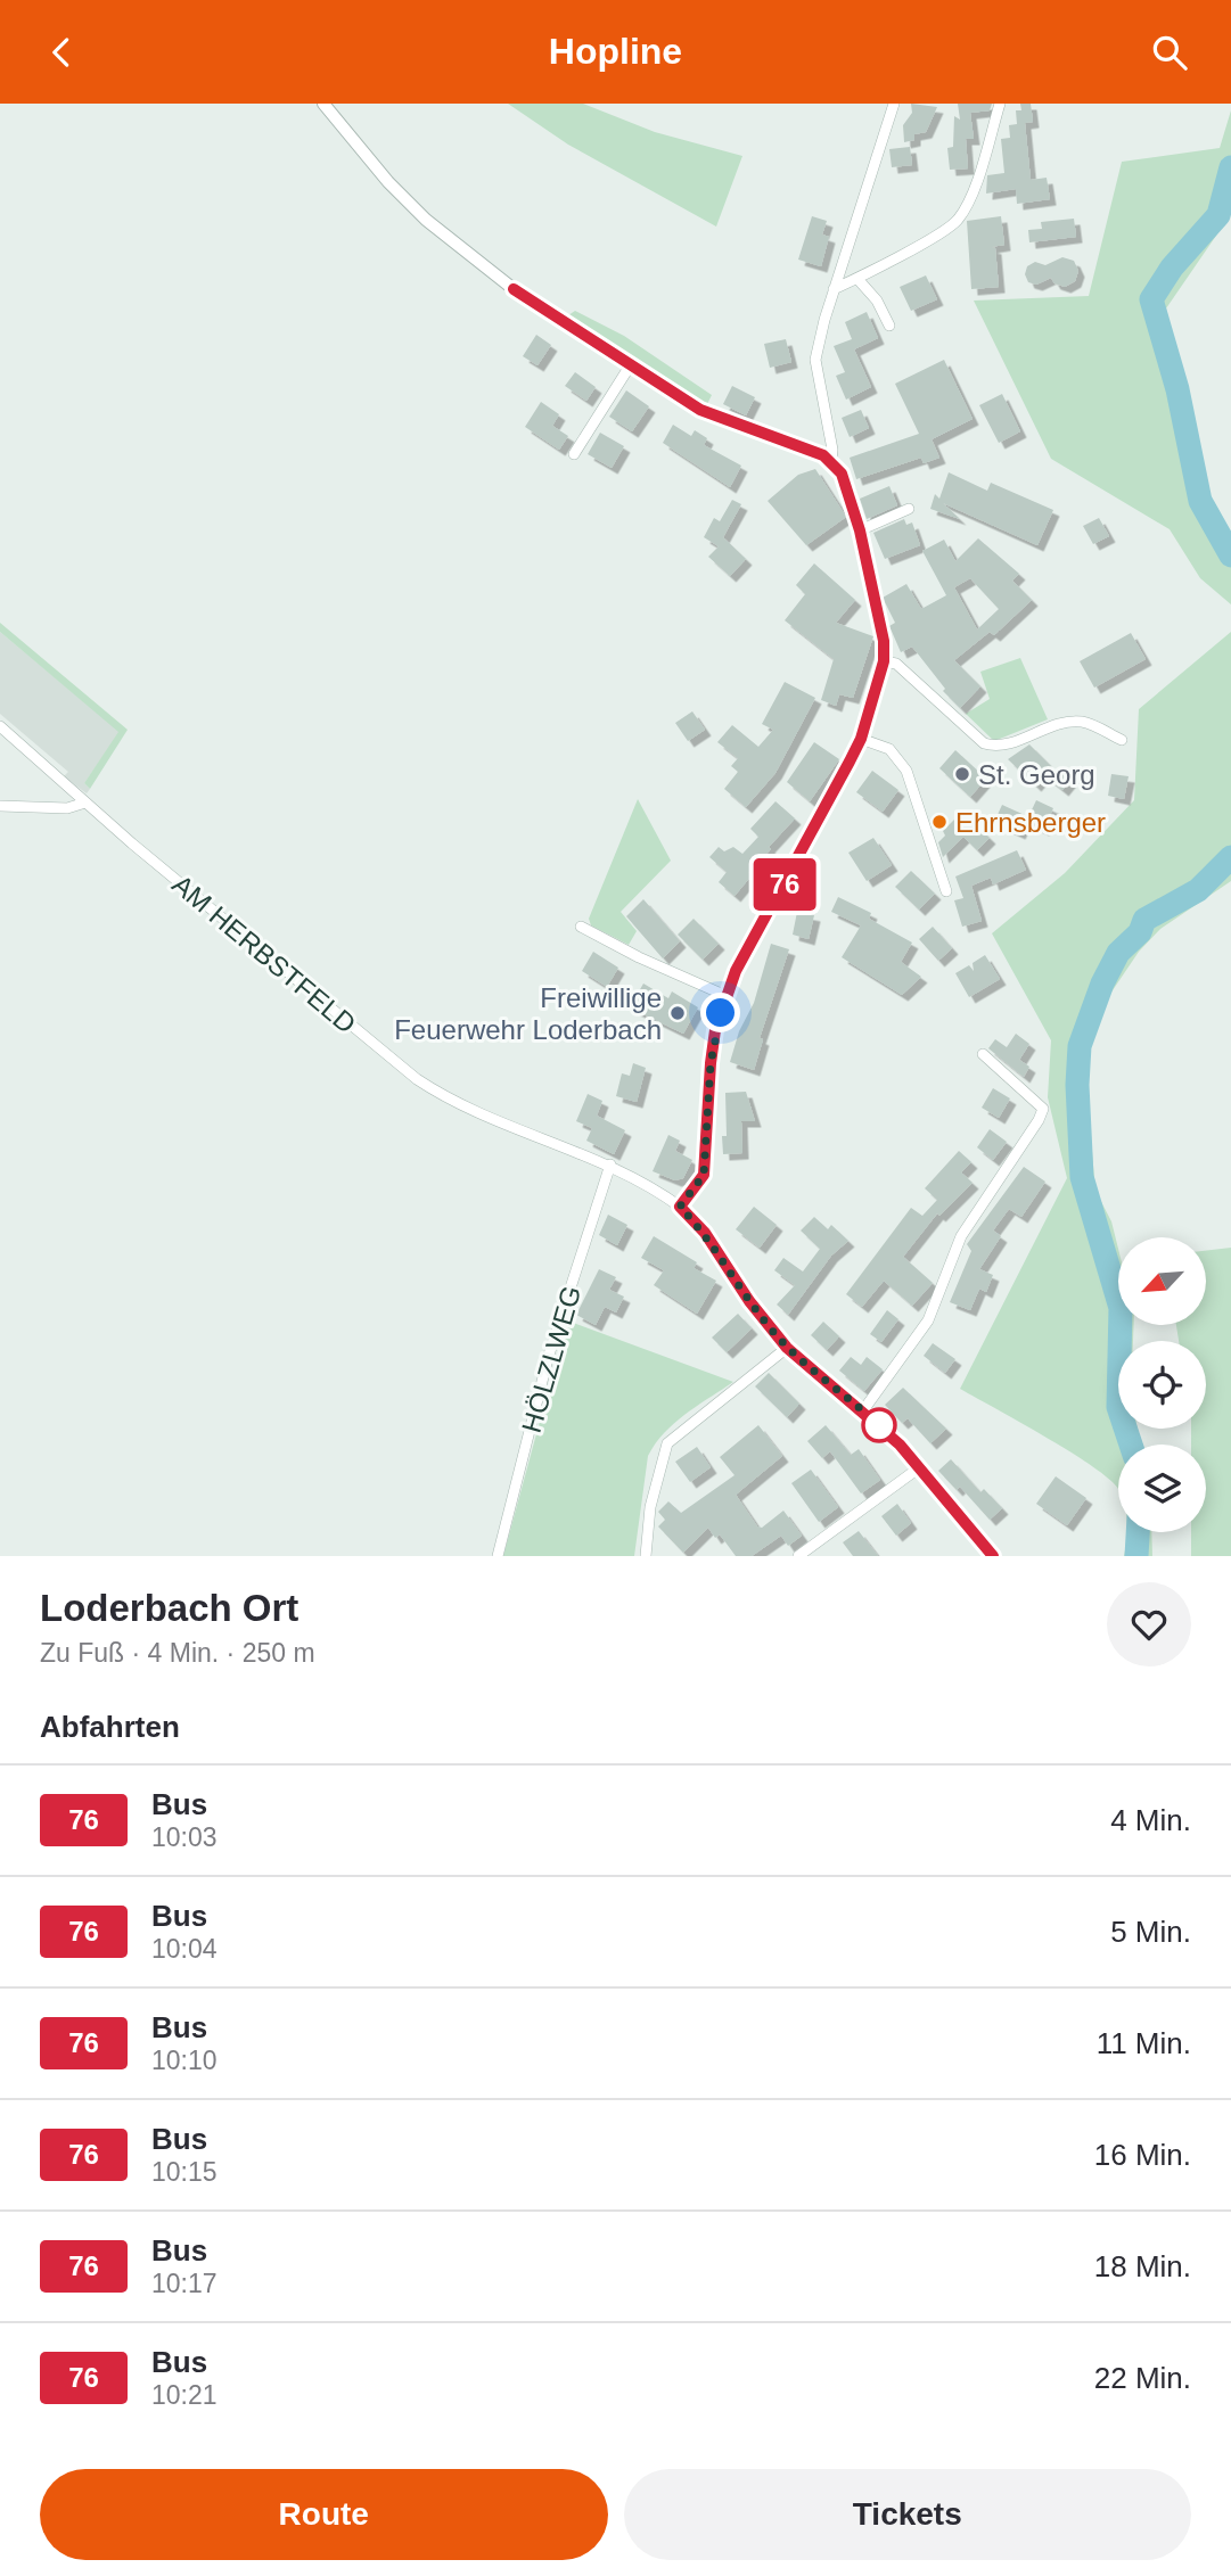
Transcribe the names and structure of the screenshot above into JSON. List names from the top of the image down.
{
  "streets": {
    "street": ["AM HERBSTFELD", "HÖLZLWEG"]
  },
  "crossings": [
    ["AM HERBSTFELD", "HÖLZLWEG"]
  ],
  "places": ["St. Georg", "Ehrnsberger", "Freiwillige Feuerwehr Loderbach"],
  "lines": ["bus line 76"],
  "north": "bottom left",
  "page": {
    "header": "Hopline",
    "on_map": "76",
    "heading": [
      ["Loderbach Ort", "Zu Fuß · 4 Min. · 250 m"],
      "Abfahrten"
    ],
    "list": [
      {
        "mark": "76",
        "name": "Bus",
        "note": "10:03",
        "value": "4 Min."
      },
      {
        "mark": "76",
        "name": "Bus",
        "note": "10:04",
        "value": "5 Min."
      },
      {
        "mark": "76",
        "name": "Bus",
        "note": "10:10",
        "value": "11 Min."
      },
      {
        "mark": "76",
        "name": "Bus",
        "note": "10:15",
        "value": "16 Min."
      },
      {
        "mark": "76",
        "name": "Bus",
        "note": "10:17",
        "value": "18 Min."
      },
      {
        "mark": "76",
        "name": "Bus",
        "note": "10:21",
        "value": "22 Min."
      }
    ],
    "buttons": ["Route", "Tickets"]
  }
}
